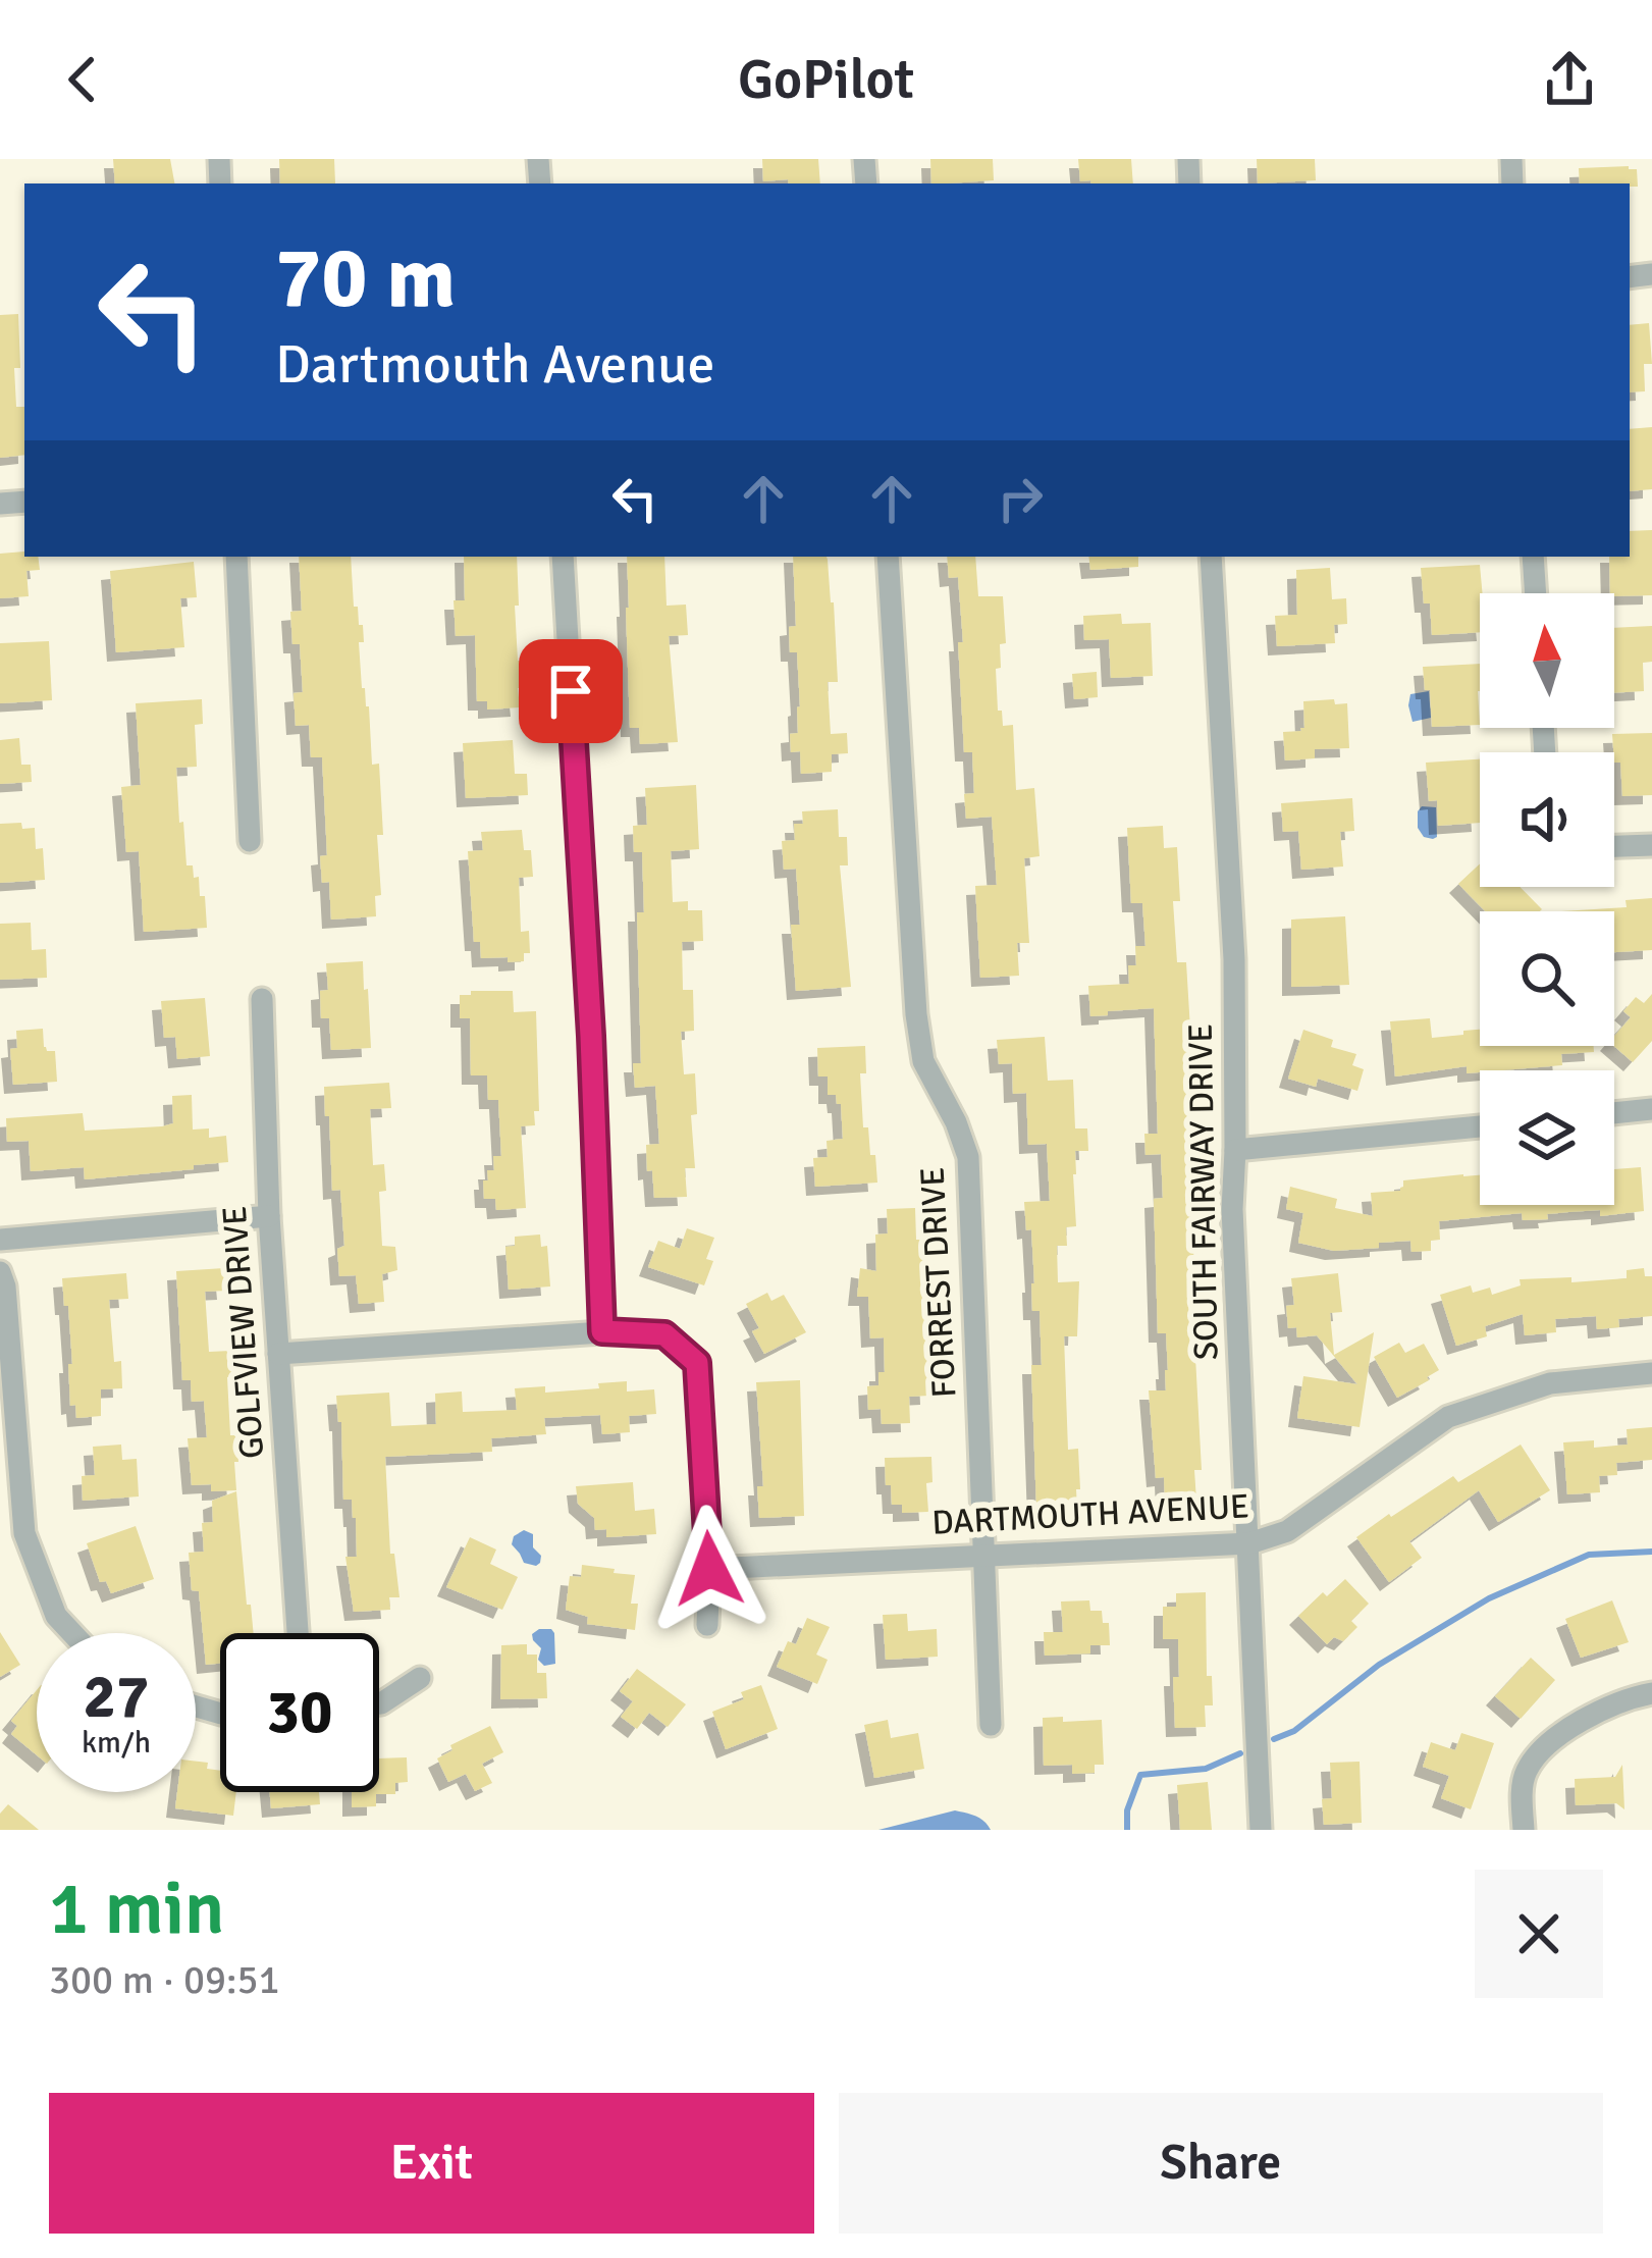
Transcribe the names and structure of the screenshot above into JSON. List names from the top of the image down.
{
  "streets": {
    "street": [
      "SOUTH FAIRWAY DRIVE",
      "FORREST DRIVE",
      "GOLFVIEW DRIVE",
      "DARTMOUTH AVENUE"
    ]
  },
  "crossings": [
    ["SOUTH FAIRWAY DRIVE", "DARTMOUTH AVENUE"],
    ["FORREST DRIVE", "DARTMOUTH AVENUE"]
  ],
  "north": "top",
  "page": {
    "header": "GoPilot",
    "turn": ["70 m", "Dartmouth Avenue"],
    "speed": "27 km/h",
    "limit": "30",
    "heading": ["1 min", "300 m · 09:51"],
    "buttons": ["Exit", "Share"]
  }
}
